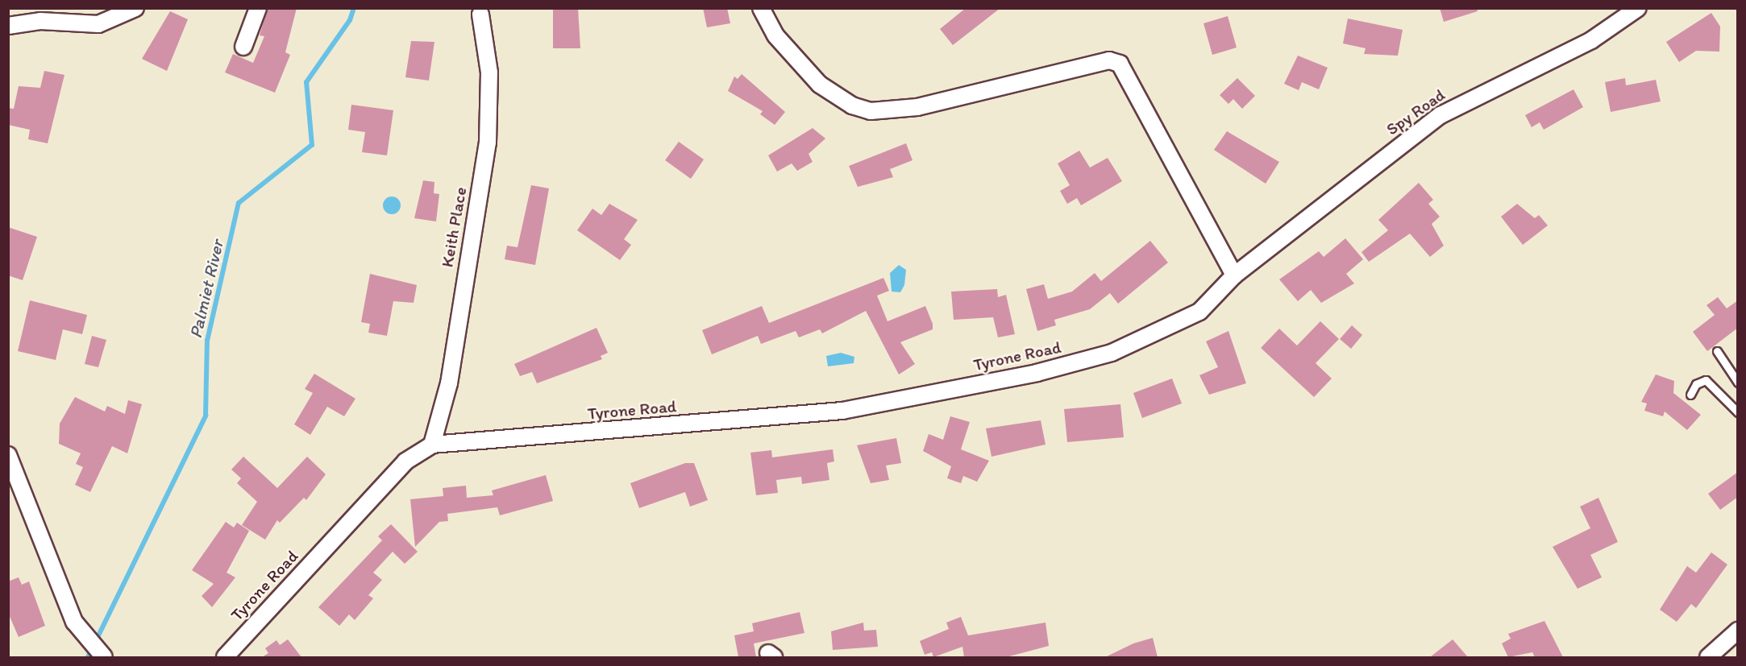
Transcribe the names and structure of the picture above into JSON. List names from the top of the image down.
{
  "streets": {
    "street": ["Spy Road", "Keith Place", "Tyrone Road"]
  },
  "crossings": [
    ["Spy Road", "Tyrone Road"],
    ["Keith Place", "Tyrone Road"]
  ],
  "water": ["Palmiet River"]
}
